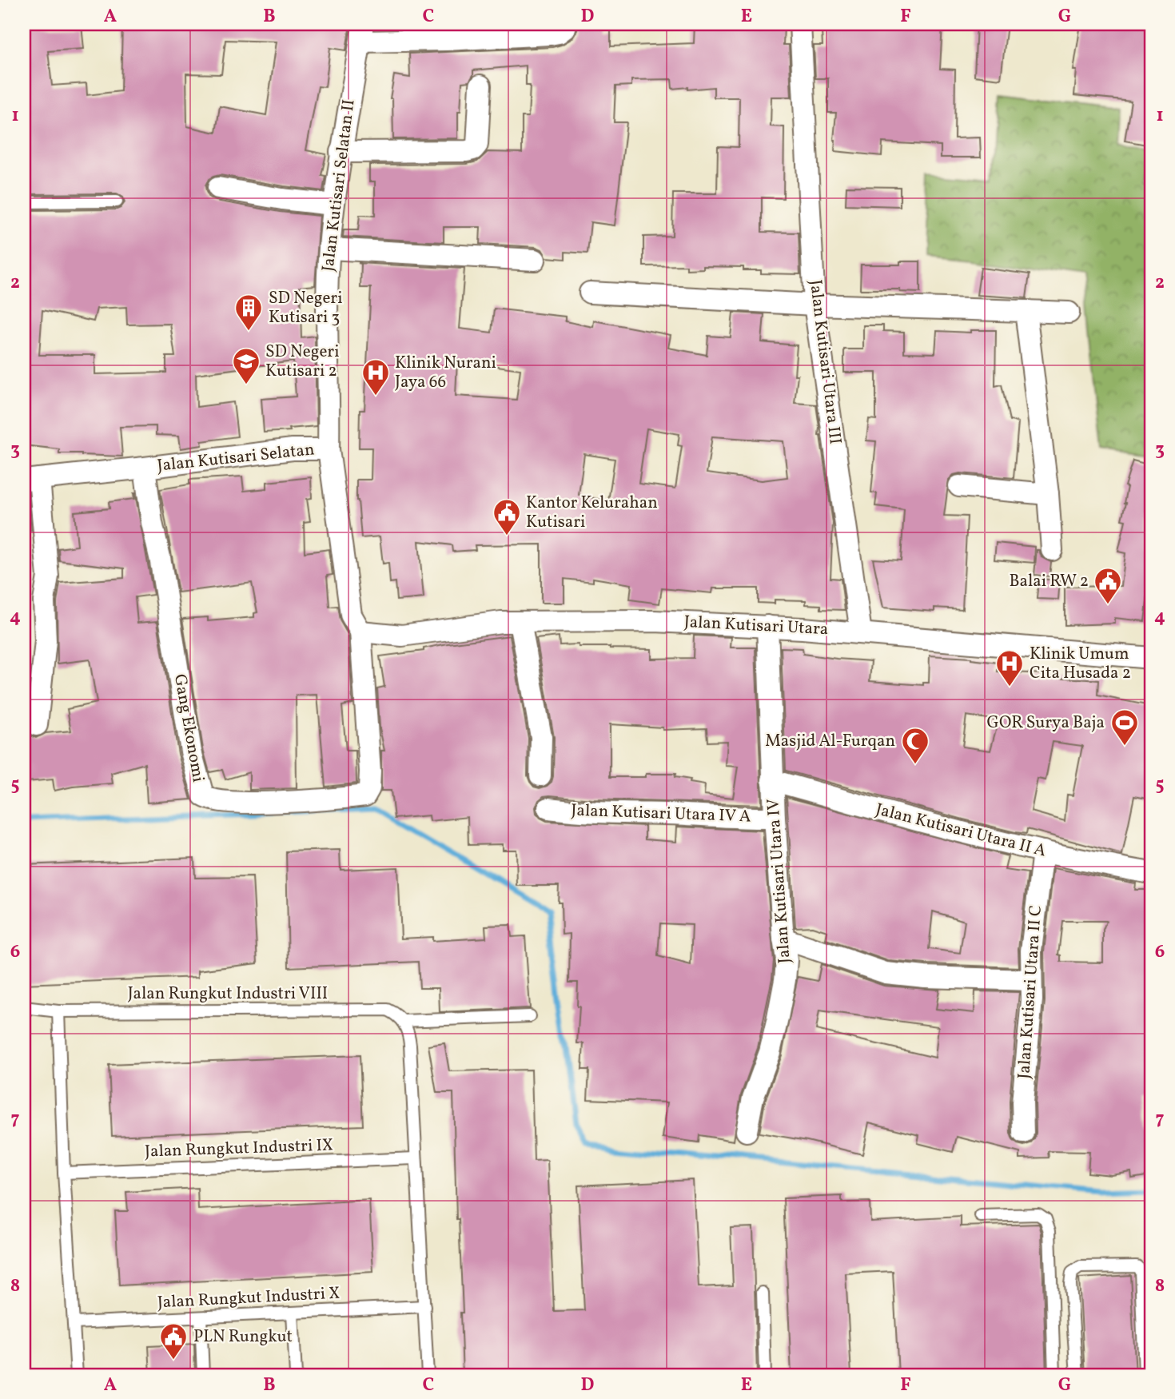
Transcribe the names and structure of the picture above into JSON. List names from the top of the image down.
{
  "streets": {
    "street": [
      "Jalan Kutisari Selatan II",
      "Jalan Kutisari Utara III",
      "Jalan Kutisari Selatan",
      "Jalan Kutisari Utara",
      "Gang Ekonomi",
      "Jalan Kutisari Utara IV A",
      "Jalan Kutisari Utara II A",
      "Jalan Kutisari Utara IV",
      "Jalan Kutisari Utara II C"
    ],
    "lane": ["Jalan Rungkut Industri VIII", "Jalan Rungkut Industri IX", "Jalan Rungkut Industri X"]
  },
  "crossings": [
    ["Jalan Kutisari Selatan II", "Jalan Kutisari Selatan"],
    ["Jalan Kutisari Utara III", "Jalan Kutisari Utara"],
    ["Jalan Kutisari Selatan", "Jalan Kutisari Utara"],
    ["Jalan Kutisari Selatan", "Gang Ekonomi"],
    ["Jalan Kutisari Utara", "Gang Ekonomi"],
    ["Jalan Kutisari Utara", "Jalan Kutisari Utara IV"],
    ["Jalan Kutisari Utara IV A", "Jalan Kutisari Utara IV"],
    ["Jalan Kutisari Utara II A", "Jalan Kutisari Utara IV"],
    ["Jalan Kutisari Utara II A", "Jalan Kutisari Utara II C"]
  ],
  "places": {
    "building": ["SD Negeri Kutisari 3"],
    "school or university": ["SD Negeri Kutisari 2"],
    "hospital": ["Klinik Nurani Jaya 66", "Klinik Umum Cita Husada 2"],
    "public building": ["Kantor Kelurahan Kutisari", "Balai RW 2", "PLN Rungkut"],
    "sports": ["GOR Surya Baja"],
    "mosque": ["Masjid Al-Furqan"]
  },
  "grid": {
    "columns": [
      "A",
      "B",
      "C",
      "D",
      "E",
      "F",
      "G"
    ],
    "rows": [
      "1",
      "2",
      "3",
      "4",
      "5",
      "6",
      "7",
      "8"
    ]
  }
}
